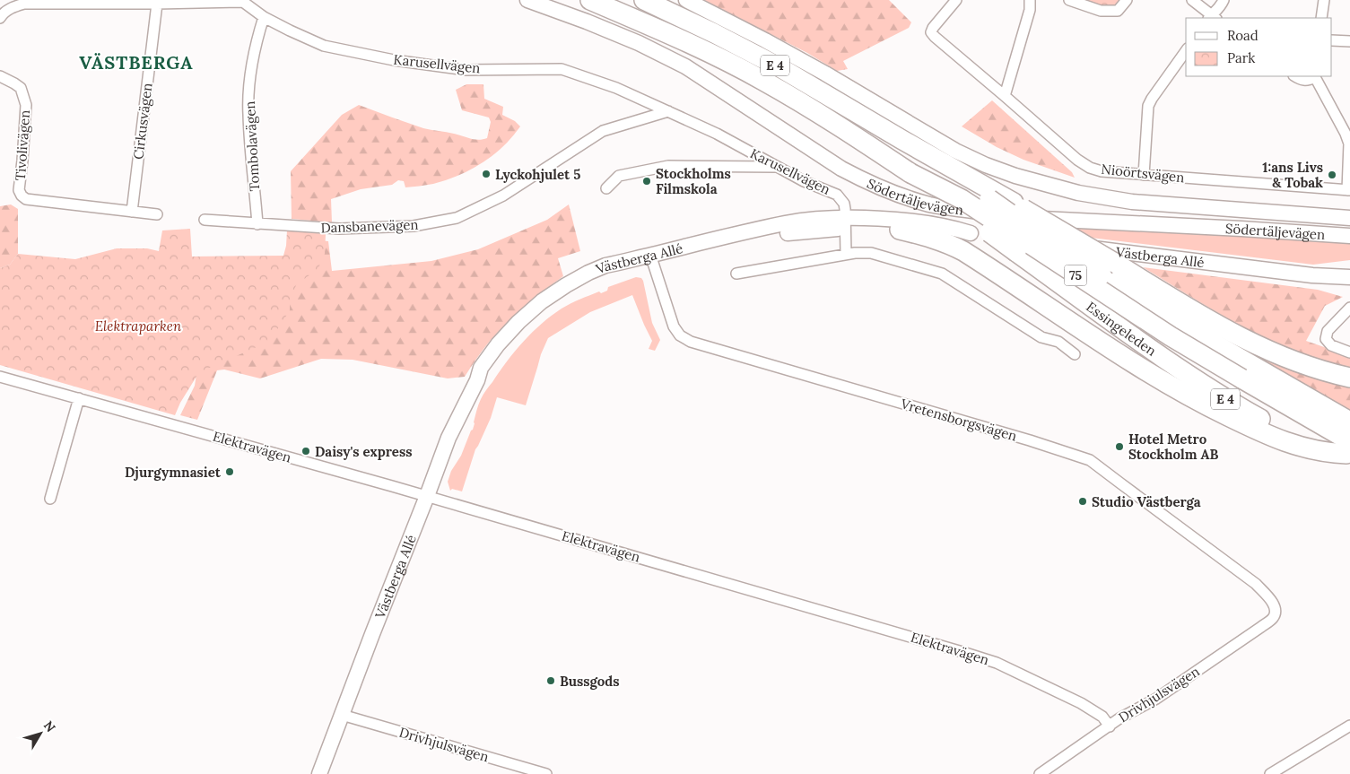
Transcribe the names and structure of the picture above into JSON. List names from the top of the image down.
{
  "streets": {
    "highway": [
      "E 4",
      "Södertäljevägen",
      "75",
      "Essingeleden"
    ],
    "main road": ["Västberga Allé"],
    "street": [
      "Karusellvägen",
      "Cirkusvägen",
      "Tivolivägen",
      "Tombolavägen",
      "Nioörtsvägen",
      "Dansbanevägen",
      "Vretensborgsvägen",
      "Elektravägen",
      "Drivhjulsvägen"
    ]
  },
  "crossings": [
    ["Karusellvägen", "Cirkusvägen"],
    ["Karusellvägen", "Tombolavägen"],
    ["Karusellvägen", "Dansbanevägen"],
    ["Karusellvägen", "Västberga Allé"],
    ["E 4", "75"],
    ["Cirkusvägen", "Tivolivägen"],
    ["Tombolavägen", "Dansbanevägen"],
    ["Södertäljevägen", "75"],
    ["Södertäljevägen", "Essingeleden"],
    ["Västberga Allé", "Vretensborgsvägen"],
    ["Västberga Allé", "Elektravägen"],
    ["Västberga Allé", "Drivhjulsvägen"],
    ["75", "Essingeleden"],
    ["Vretensborgsvägen", "Drivhjulsvägen"],
    ["Elektravägen", "Drivhjulsvägen"]
  ],
  "districts": ["VÄSTBERGA"],
  "parks": ["Elektraparken"],
  "places": [
    "Lyckohjulet 5",
    "1:ans Livs & Tobak",
    "Stockholms Filmskola",
    "Hotel Metro Stockholm AB",
    "Daisy's express",
    "Djurgymnasiet",
    "Studio Västberga",
    "Bussgods"
  ],
  "legend": ["Road", "Park"],
  "north": "top right"
}
